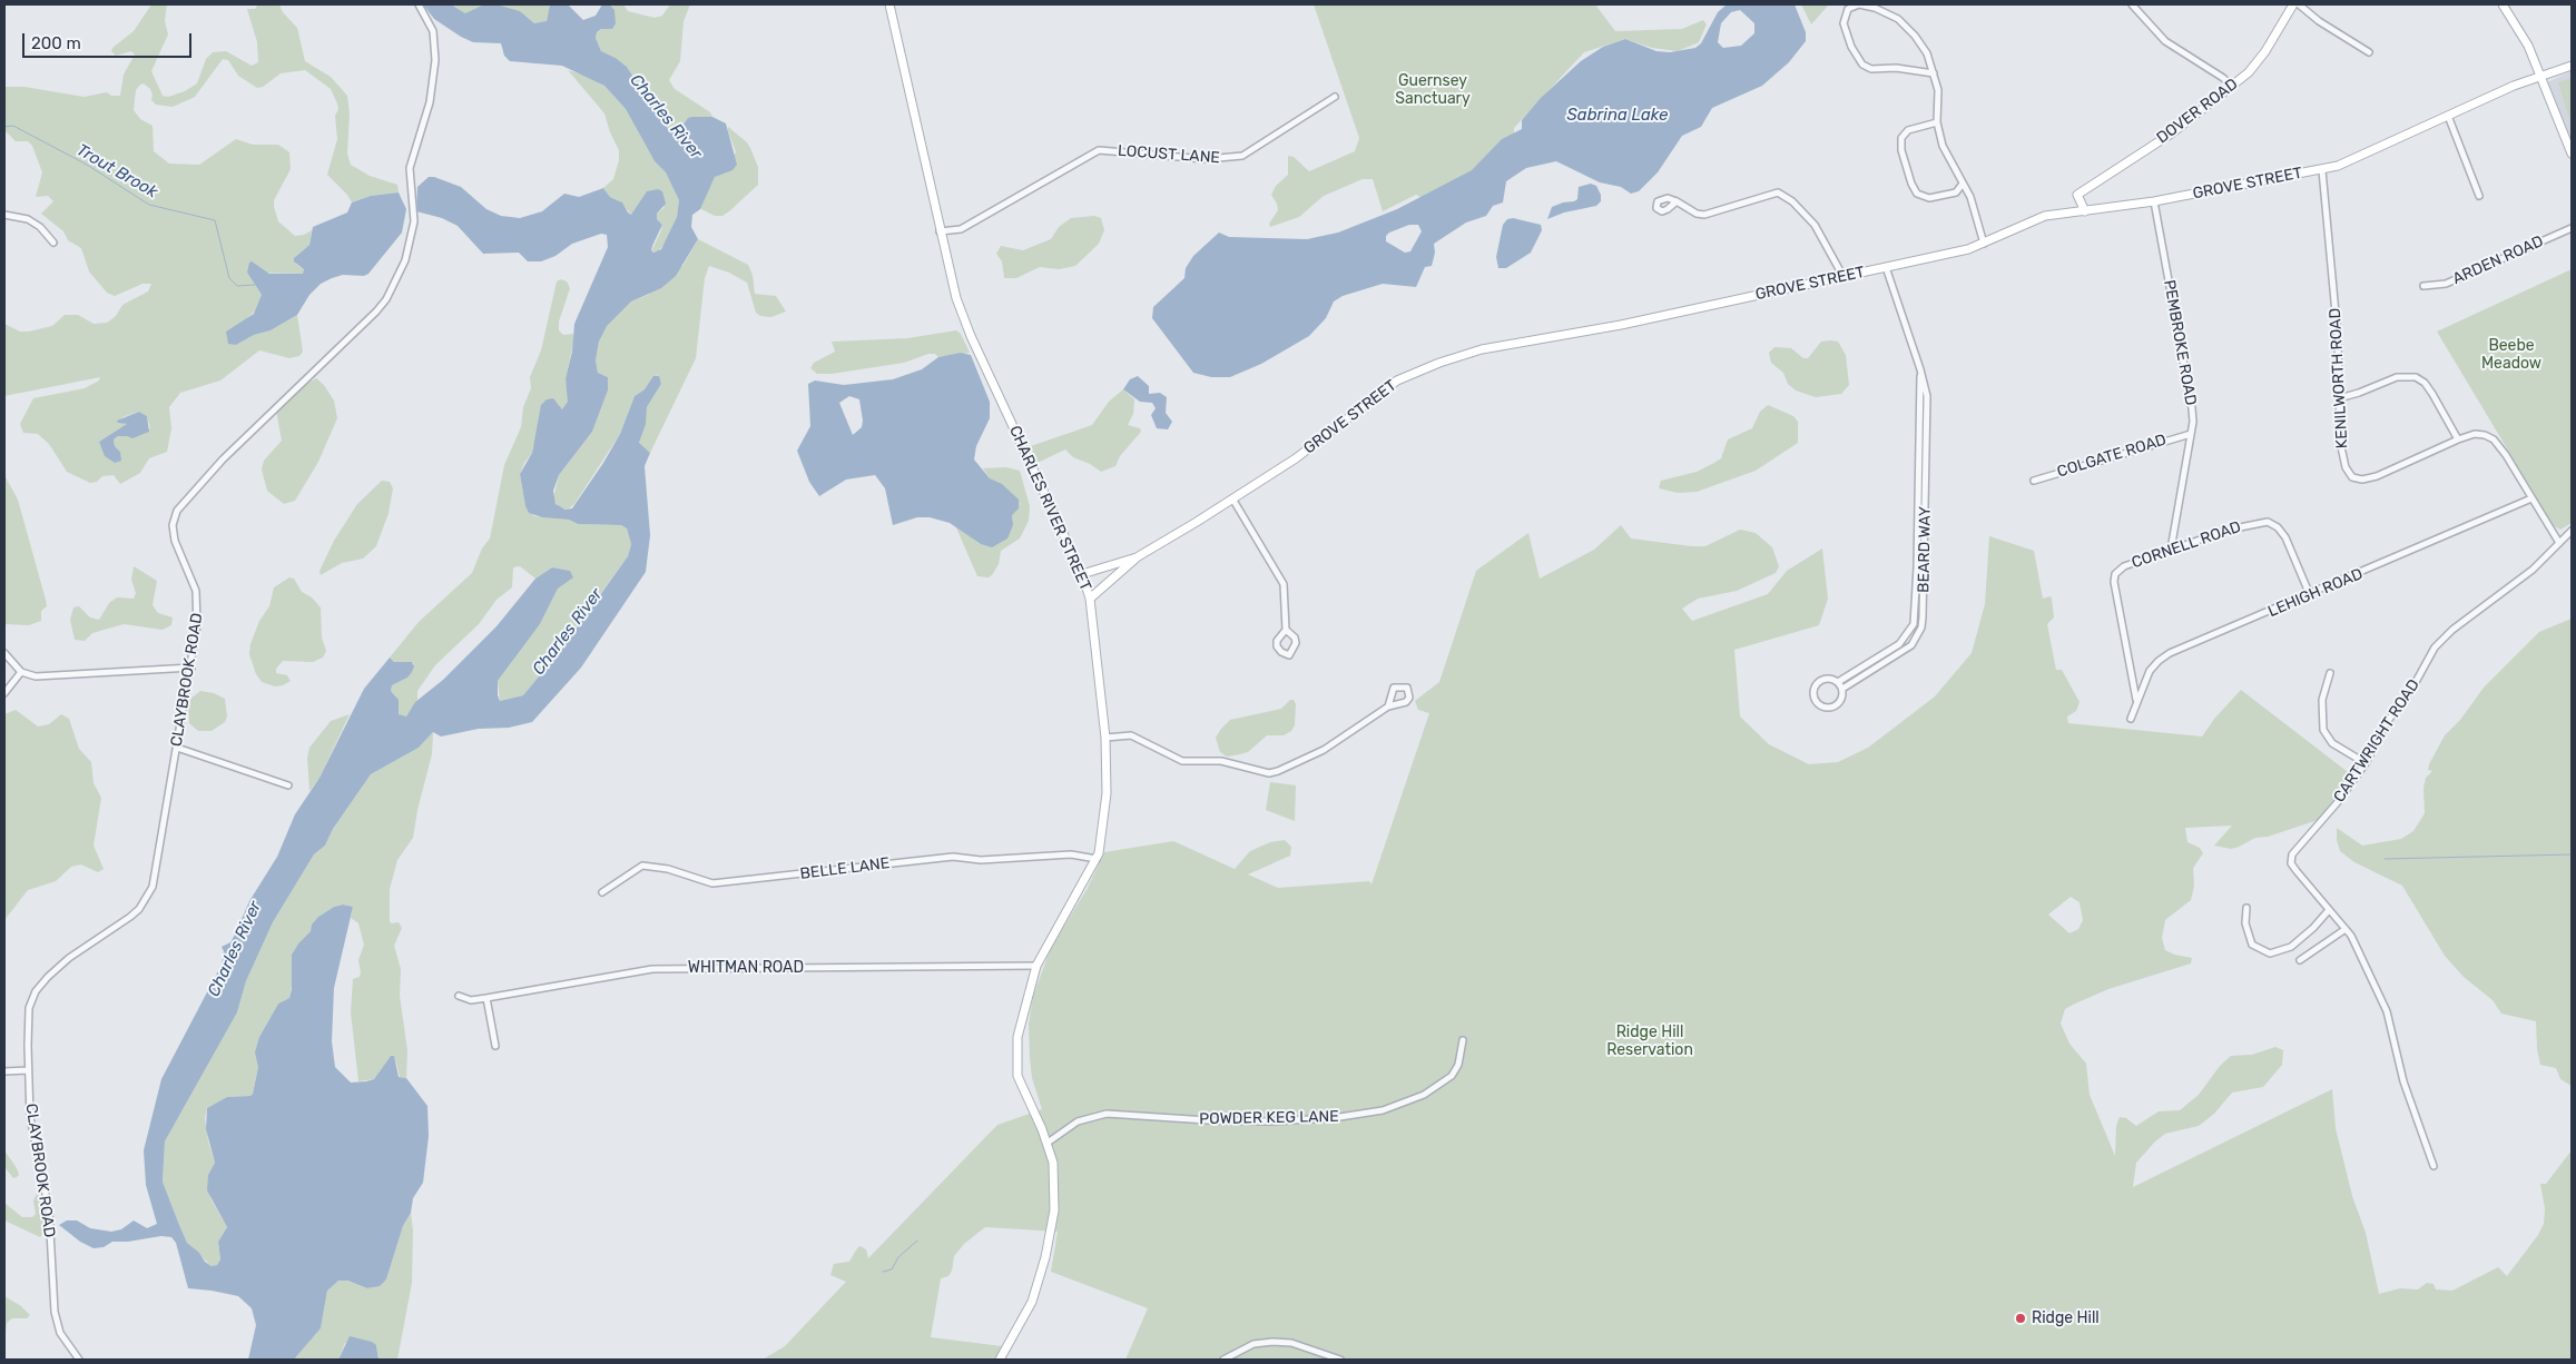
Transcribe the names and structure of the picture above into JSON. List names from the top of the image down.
{
  "streets": {
    "street": [
      "DOVER ROAD",
      "LOCUST LANE",
      "GROVE STREET",
      "ARDEN ROAD",
      "PEMBROKE ROAD",
      "KENILWORTH ROAD",
      "COLGATE ROAD",
      "CHARLES RIVER STREET",
      "CORNELL ROAD",
      "BEARD WAY",
      "LEHIGH ROAD",
      "CLAYBROOK ROAD",
      "CARTWRIGHT ROAD",
      "BELLE LANE",
      "WHITMAN ROAD",
      "POWDER KEG LANE"
    ]
  },
  "crossings": [
    ["DOVER ROAD", "GROVE STREET"],
    ["LOCUST LANE", "CHARLES RIVER STREET"],
    ["GROVE STREET", "PEMBROKE ROAD"],
    ["GROVE STREET", "KENILWORTH ROAD"],
    ["GROVE STREET", "CHARLES RIVER STREET"],
    ["GROVE STREET", "BEARD WAY"],
    ["PEMBROKE ROAD", "COLGATE ROAD"],
    ["PEMBROKE ROAD", "CORNELL ROAD"],
    ["KENILWORTH ROAD", "LEHIGH ROAD"],
    ["KENILWORTH ROAD", "CARTWRIGHT ROAD"],
    ["CHARLES RIVER STREET", "BELLE LANE"],
    ["CHARLES RIVER STREET", "WHITMAN ROAD"],
    ["CHARLES RIVER STREET", "POWDER KEG LANE"],
    ["CORNELL ROAD", "LEHIGH ROAD"]
  ],
  "water": ["Sabrina Lake", "Charles River", "Trout Brook"],
  "parks": ["Guernsey Sanctuary", "Beebe Meadow", "Ridge Hill Reservation"],
  "places": ["Ridge Hill"],
  "scale_bar": "200 m"
}
